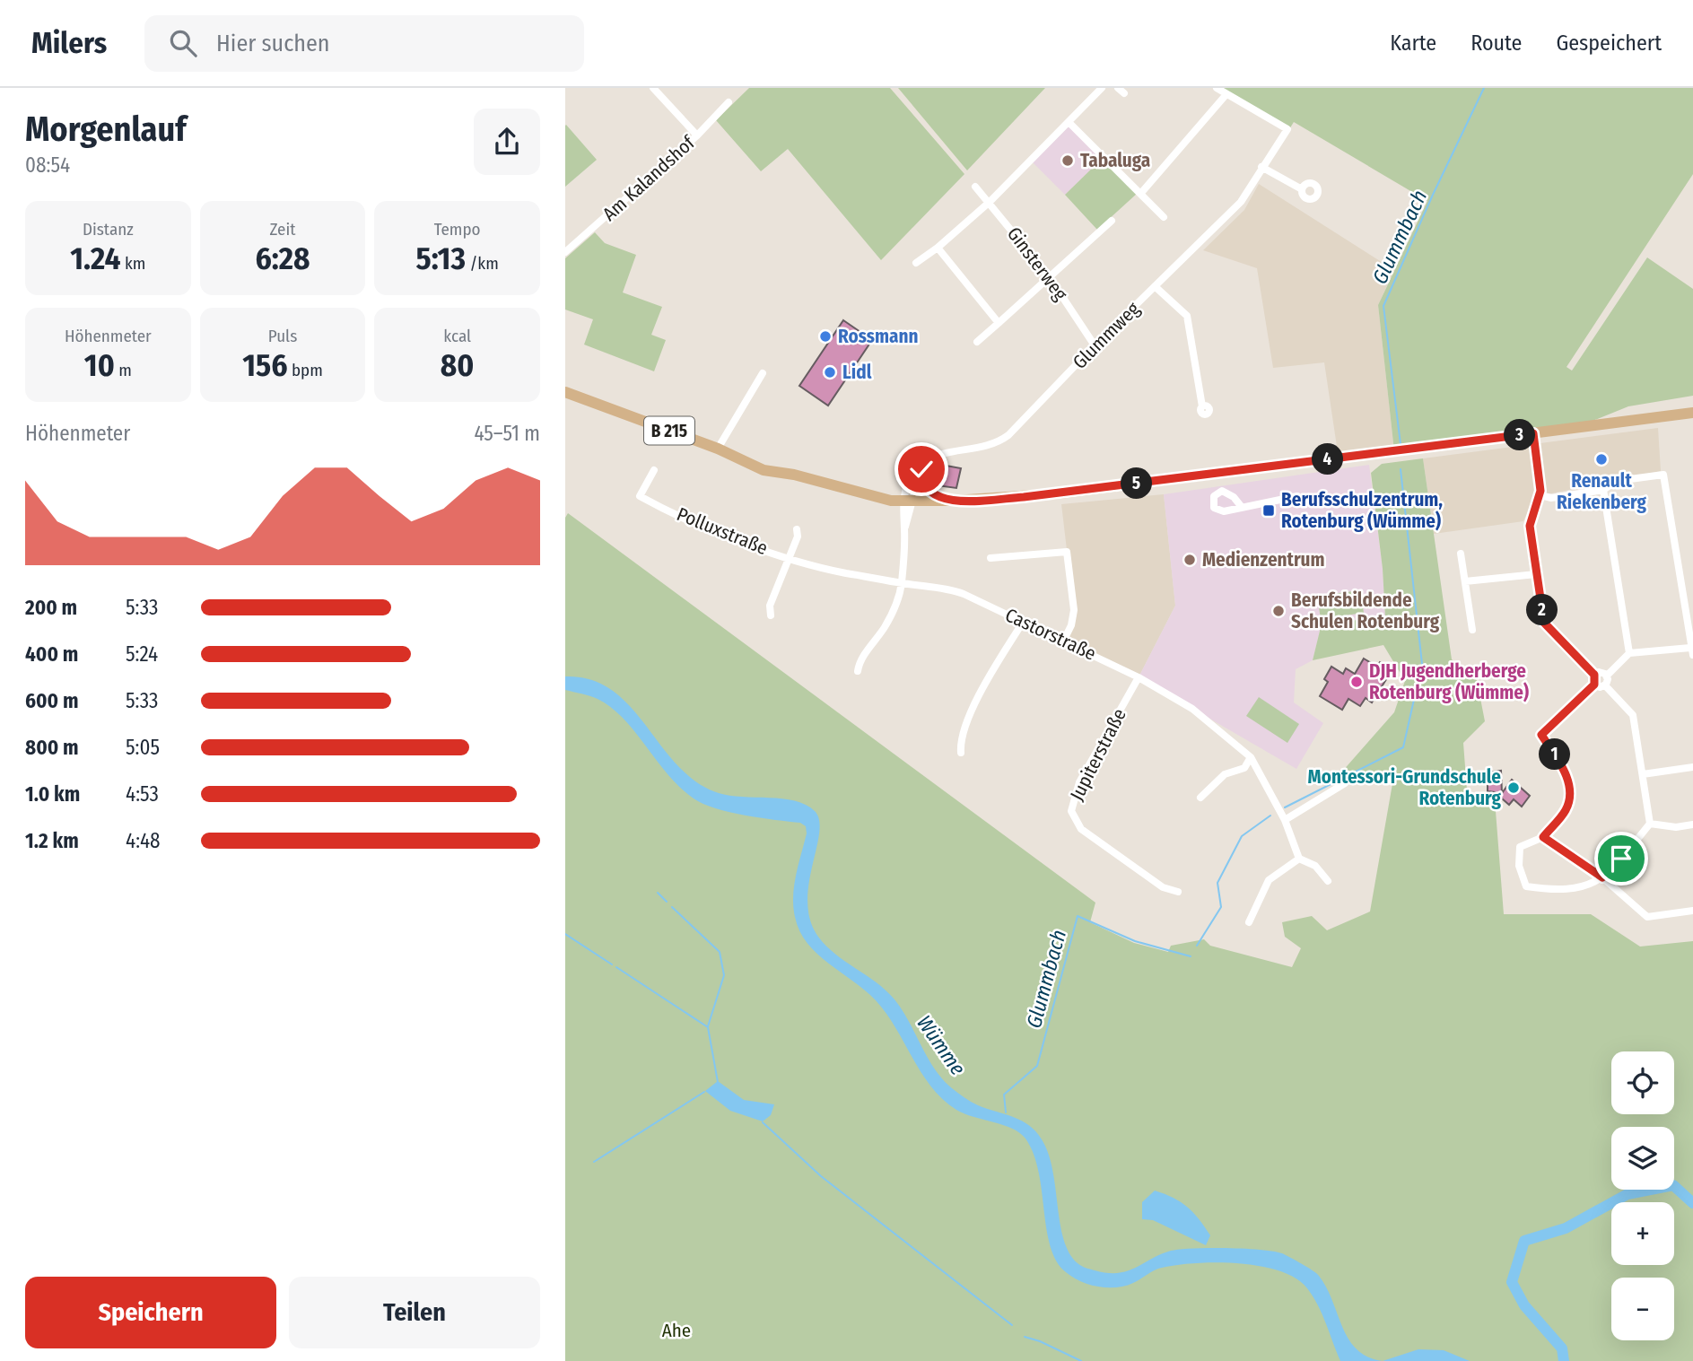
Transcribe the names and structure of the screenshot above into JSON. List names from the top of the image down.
{
  "streets": {
    "main road": ["B 215"],
    "street": [
      "Am Kalandshof",
      "Ginsterweg",
      "Glummweg",
      "Polluxstraße",
      "Castorstraße",
      "Jupiterstraße"
    ]
  },
  "crossings": [
    ["Ginsterweg", "Glummweg"],
    ["Polluxstraße", "Castorstraße"],
    ["Castorstraße", "Jupiterstraße"]
  ],
  "water": ["Glummbach", "Wümme"],
  "parks": ["Ahe"],
  "places": {
    "other": [
      "Tabaluga",
      "Rossmann",
      "Lidl",
      "Renault Riekenberg",
      "Medienzentrum",
      "Berufsbildende Schulen Rotenburg",
      "DJH Jugendherberge Rotenburg (Wümme)",
      "Montessori-Grundschule Rotenburg"
    ],
    "transit": ["Berufsschulzentrum, Rotenburg (Wümme)"]
  },
  "page": {
    "header": "Milers",
    "search": "Hier suchen",
    "nav": ["Karte", "Route", "Gespeichert"],
    "heading": ["Morgenlauf", "08:54"],
    "stats": [
      ["Distanz", "1.24 km"],
      ["Zeit", "6:28"],
      ["Tempo", "5:13 /km"],
      ["Höhenmeter", "10 m"],
      ["Puls", "156 bpm"],
      ["kcal", "80"]
    ],
    "chart": ["Höhenmeter", "45–51 m"],
    "pins": [
      "3",
      "4",
      "5",
      "2",
      "1"
    ],
    "list": [
      {
        "name": "200 m",
        "note": "5:33"
      },
      {
        "name": "400 m",
        "note": "5:24"
      },
      {
        "name": "600 m",
        "note": "5:33"
      },
      {
        "name": "800 m",
        "note": "5:05"
      },
      {
        "name": "1.0 km",
        "note": "4:53"
      },
      {
        "name": "1.2 km",
        "note": "4:48"
      }
    ],
    "map_buttons": ["+", "−"],
    "buttons": ["Speichern", "Teilen"]
  }
}
